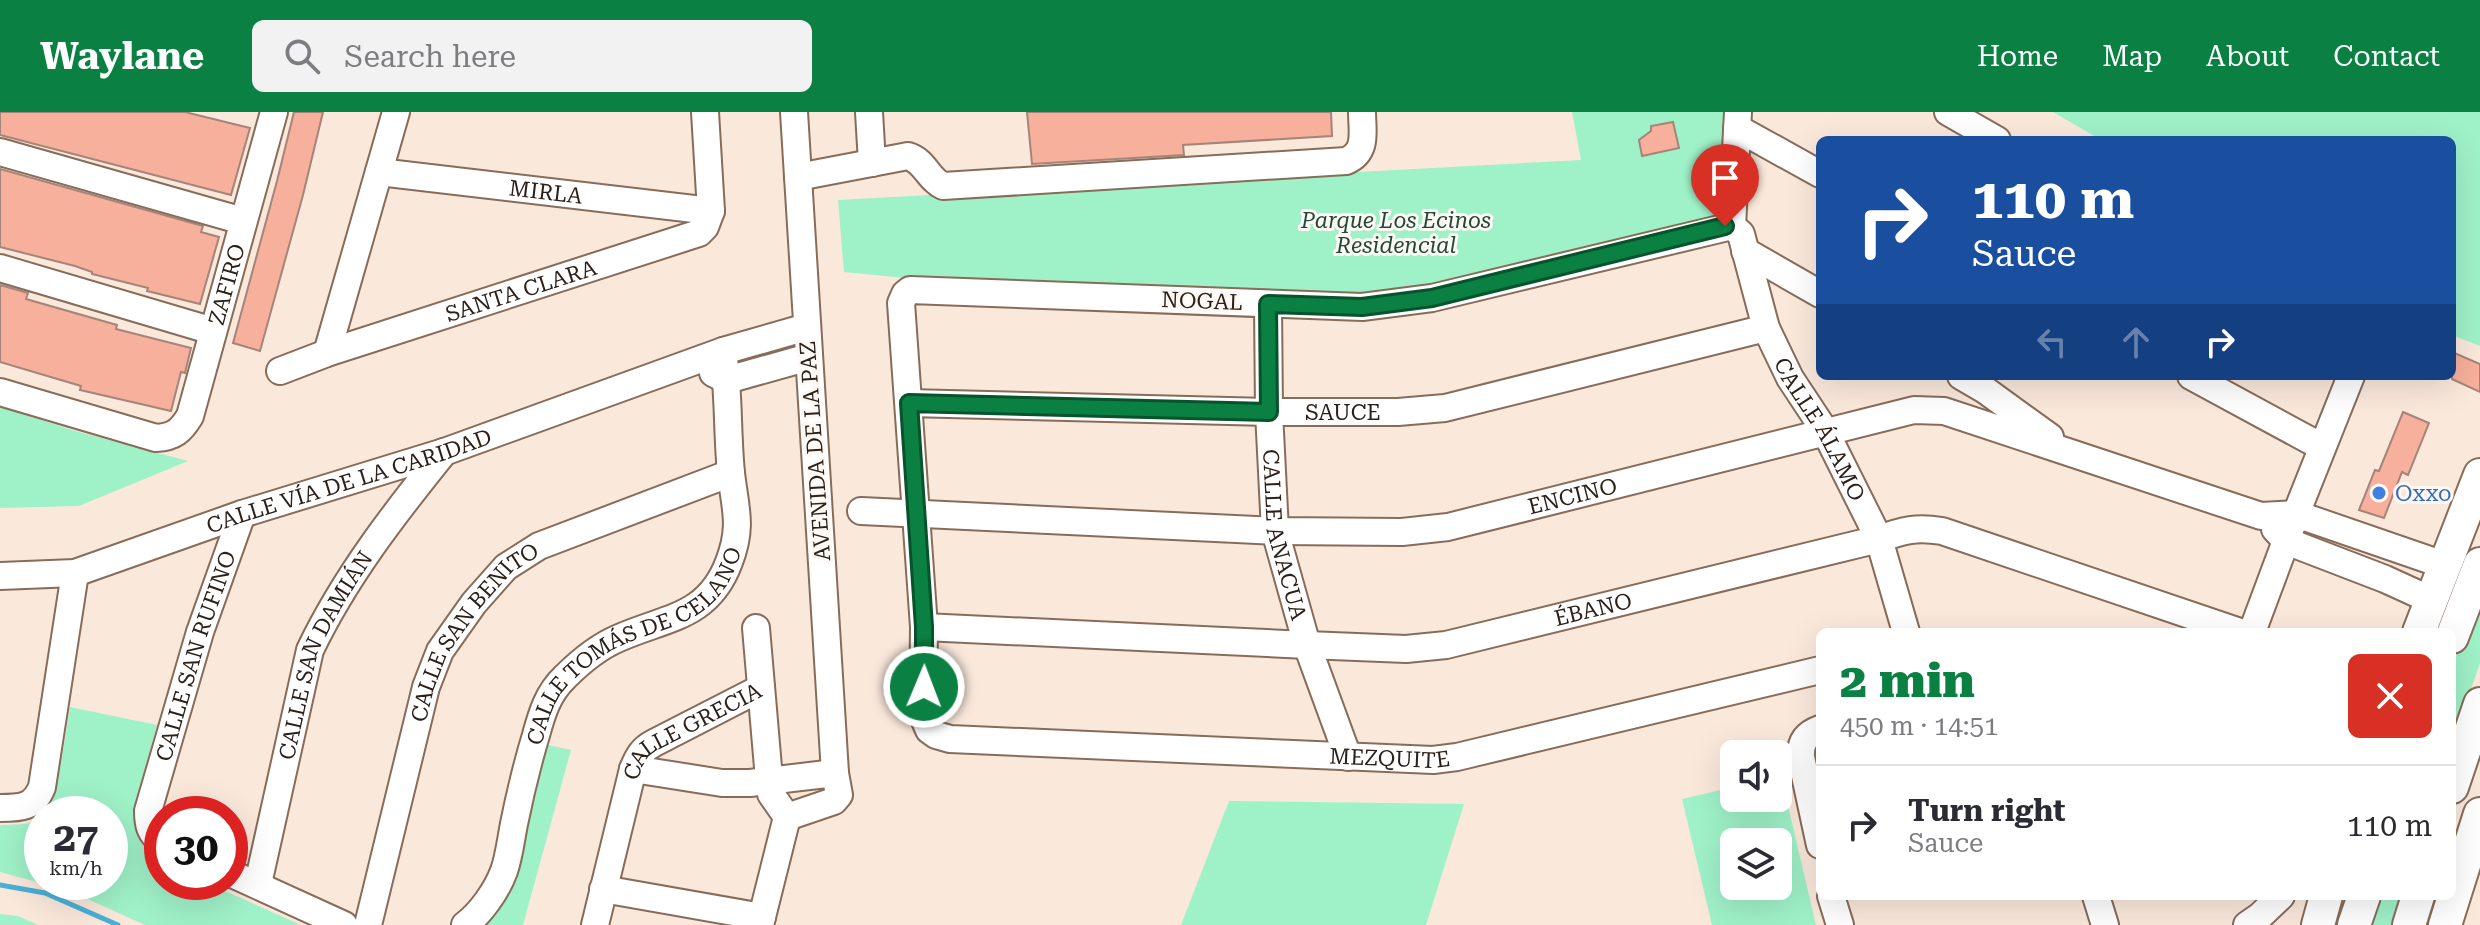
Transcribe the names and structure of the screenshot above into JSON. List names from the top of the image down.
{
  "streets": {
    "street": [
      "MIRLA",
      "ZAFIRO",
      "SANTA CLARA",
      "NOGAL",
      "SAUCE",
      "CALLE ÁLAMO",
      "AVENIDA DE LA PAZ",
      "CALLE VÍA DE LA CARIDAD",
      "ENCINO",
      "CALLE ANACUA",
      "ÉBANO",
      "CALLE SAN BENITO",
      "CALLE TOMÁS DE CELANO",
      "CALLE SAN RUFINO",
      "CALLE SAN DAMIÁN",
      "CALLE GRECIA",
      "MEZQUITE"
    ]
  },
  "crossings": [
    ["MIRLA", "SANTA CLARA"],
    ["NOGAL", "SAUCE"],
    ["NOGAL", "CALLE ÁLAMO"],
    ["NOGAL", "CALLE ANACUA"],
    ["SAUCE", "CALLE ÁLAMO"],
    ["SAUCE", "CALLE ANACUA"],
    ["CALLE ÁLAMO", "ENCINO"],
    ["CALLE ÁLAMO", "ÉBANO"],
    ["AVENIDA DE LA PAZ", "CALLE VÍA DE LA CARIDAD"],
    ["CALLE VÍA DE LA CARIDAD", "CALLE TOMÁS DE CELANO"],
    ["CALLE VÍA DE LA CARIDAD", "CALLE SAN RUFINO"],
    ["CALLE VÍA DE LA CARIDAD", "CALLE SAN DAMIÁN"],
    ["ENCINO", "CALLE ANACUA"],
    ["CALLE ANACUA", "ÉBANO"],
    ["CALLE ANACUA", "MEZQUITE"],
    ["ÉBANO", "MEZQUITE"],
    ["CALLE SAN BENITO", "CALLE TOMÁS DE CELANO"]
  ],
  "parks": ["Parque Los Ecinos Residencial"],
  "places": ["Oxxo"],
  "page": {
    "header": "Waylane",
    "search": "Search here",
    "nav": [
      "Home",
      "Map",
      "About",
      "Contact"
    ],
    "turn": ["110 m", "Sauce"],
    "heading": ["2 min", "450 m · 14:51"],
    "list": [
      {
        "name": "Turn right",
        "note": "Sauce",
        "value": "110 m"
      }
    ],
    "speed": "27 km/h",
    "limit": "30"
  }
}
